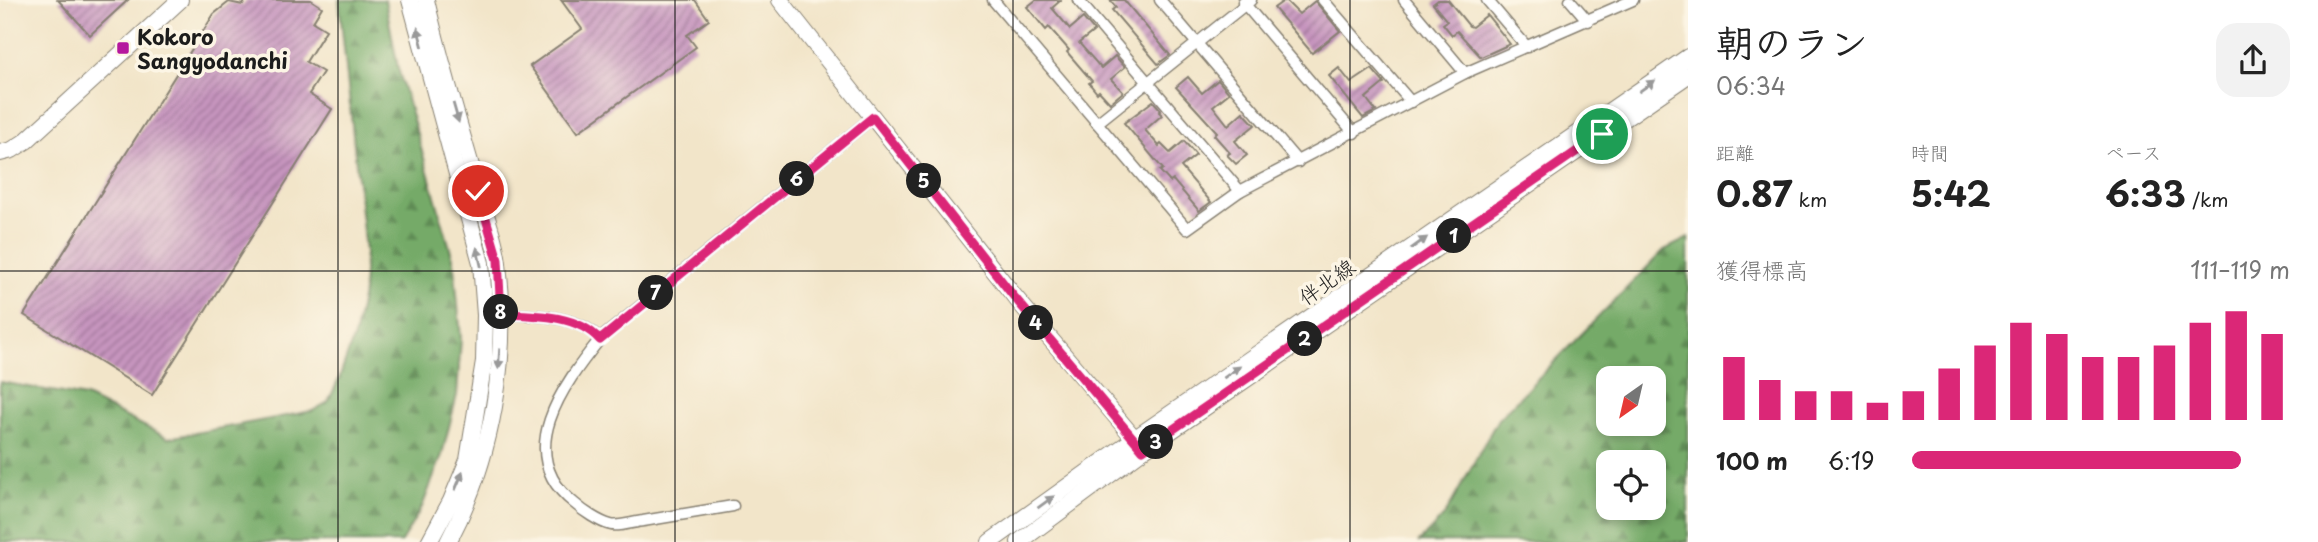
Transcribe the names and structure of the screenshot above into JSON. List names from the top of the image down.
{
  "streets": {
    "street": ["伴北線"]
  },
  "places": {
    "transit": ["Kokoro Sangyodanchi"]
  },
  "north": "bottom left",
  "page": {
    "heading": ["朝のラン", "06:34"],
    "stats": [
      ["距離", "0.87 km"],
      ["時間", "5:42"],
      ["ペース", "6:33 /km"]
    ],
    "pins": [
      "6",
      "5",
      "1",
      "7",
      "8",
      "4",
      "2",
      "3"
    ],
    "chart": ["獲得標高", "111–119 m"],
    "list": [
      {
        "name": "100 m",
        "note": "6:19"
      }
    ]
  }
}
